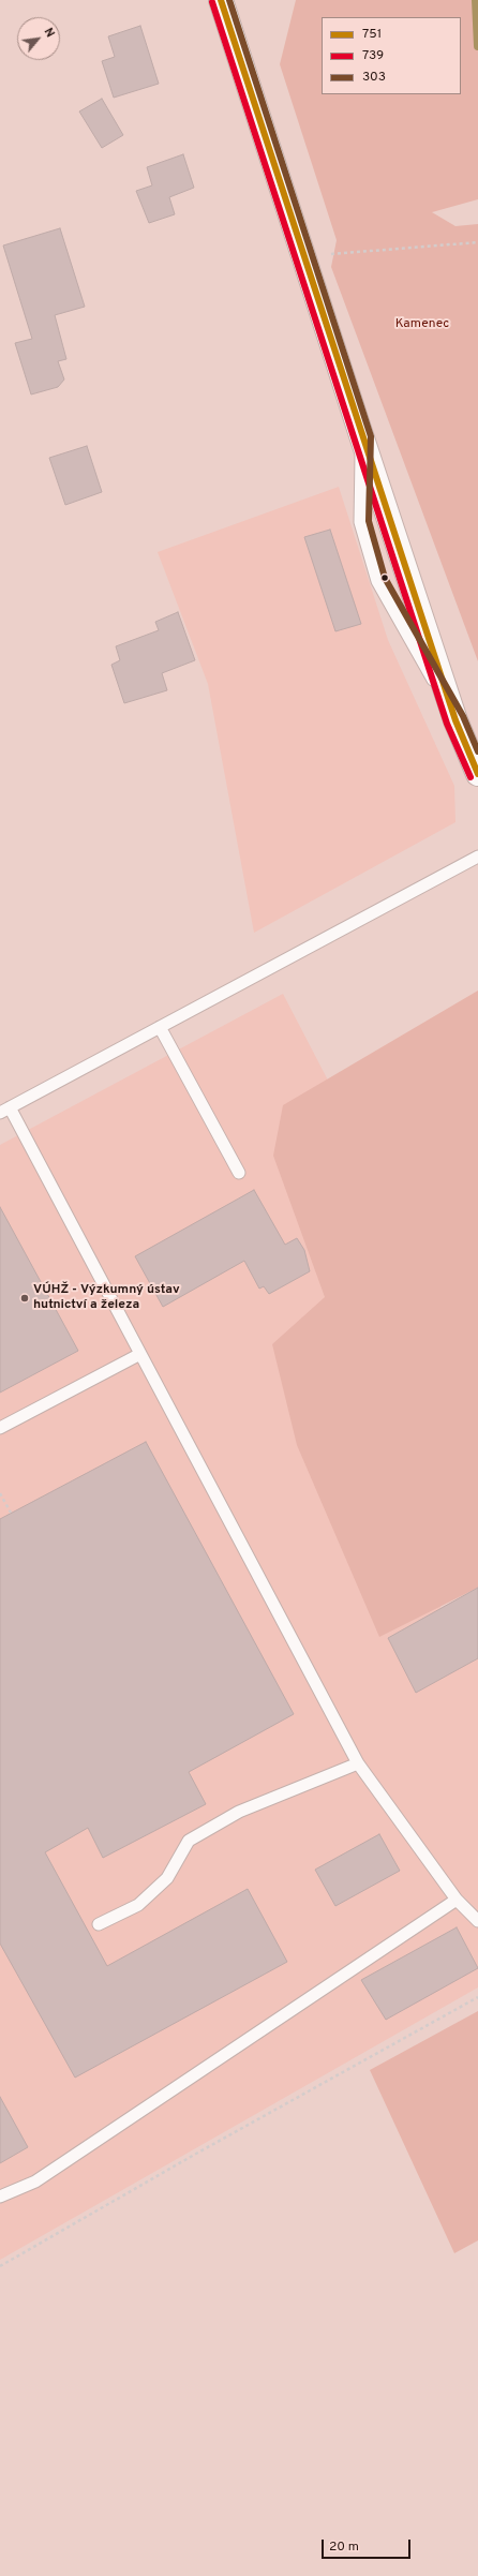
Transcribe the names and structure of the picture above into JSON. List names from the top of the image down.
{
  "parks": ["Kamenec"],
  "places": ["VÚHŽ - Výzkumný ústav hutnictví a železa"],
  "lines": ["transit line 751", "transit line 303", "transit line 739"],
  "legend": ["751", "739", "303"],
  "scale_bar": "20 m",
  "north": "top right"
}
